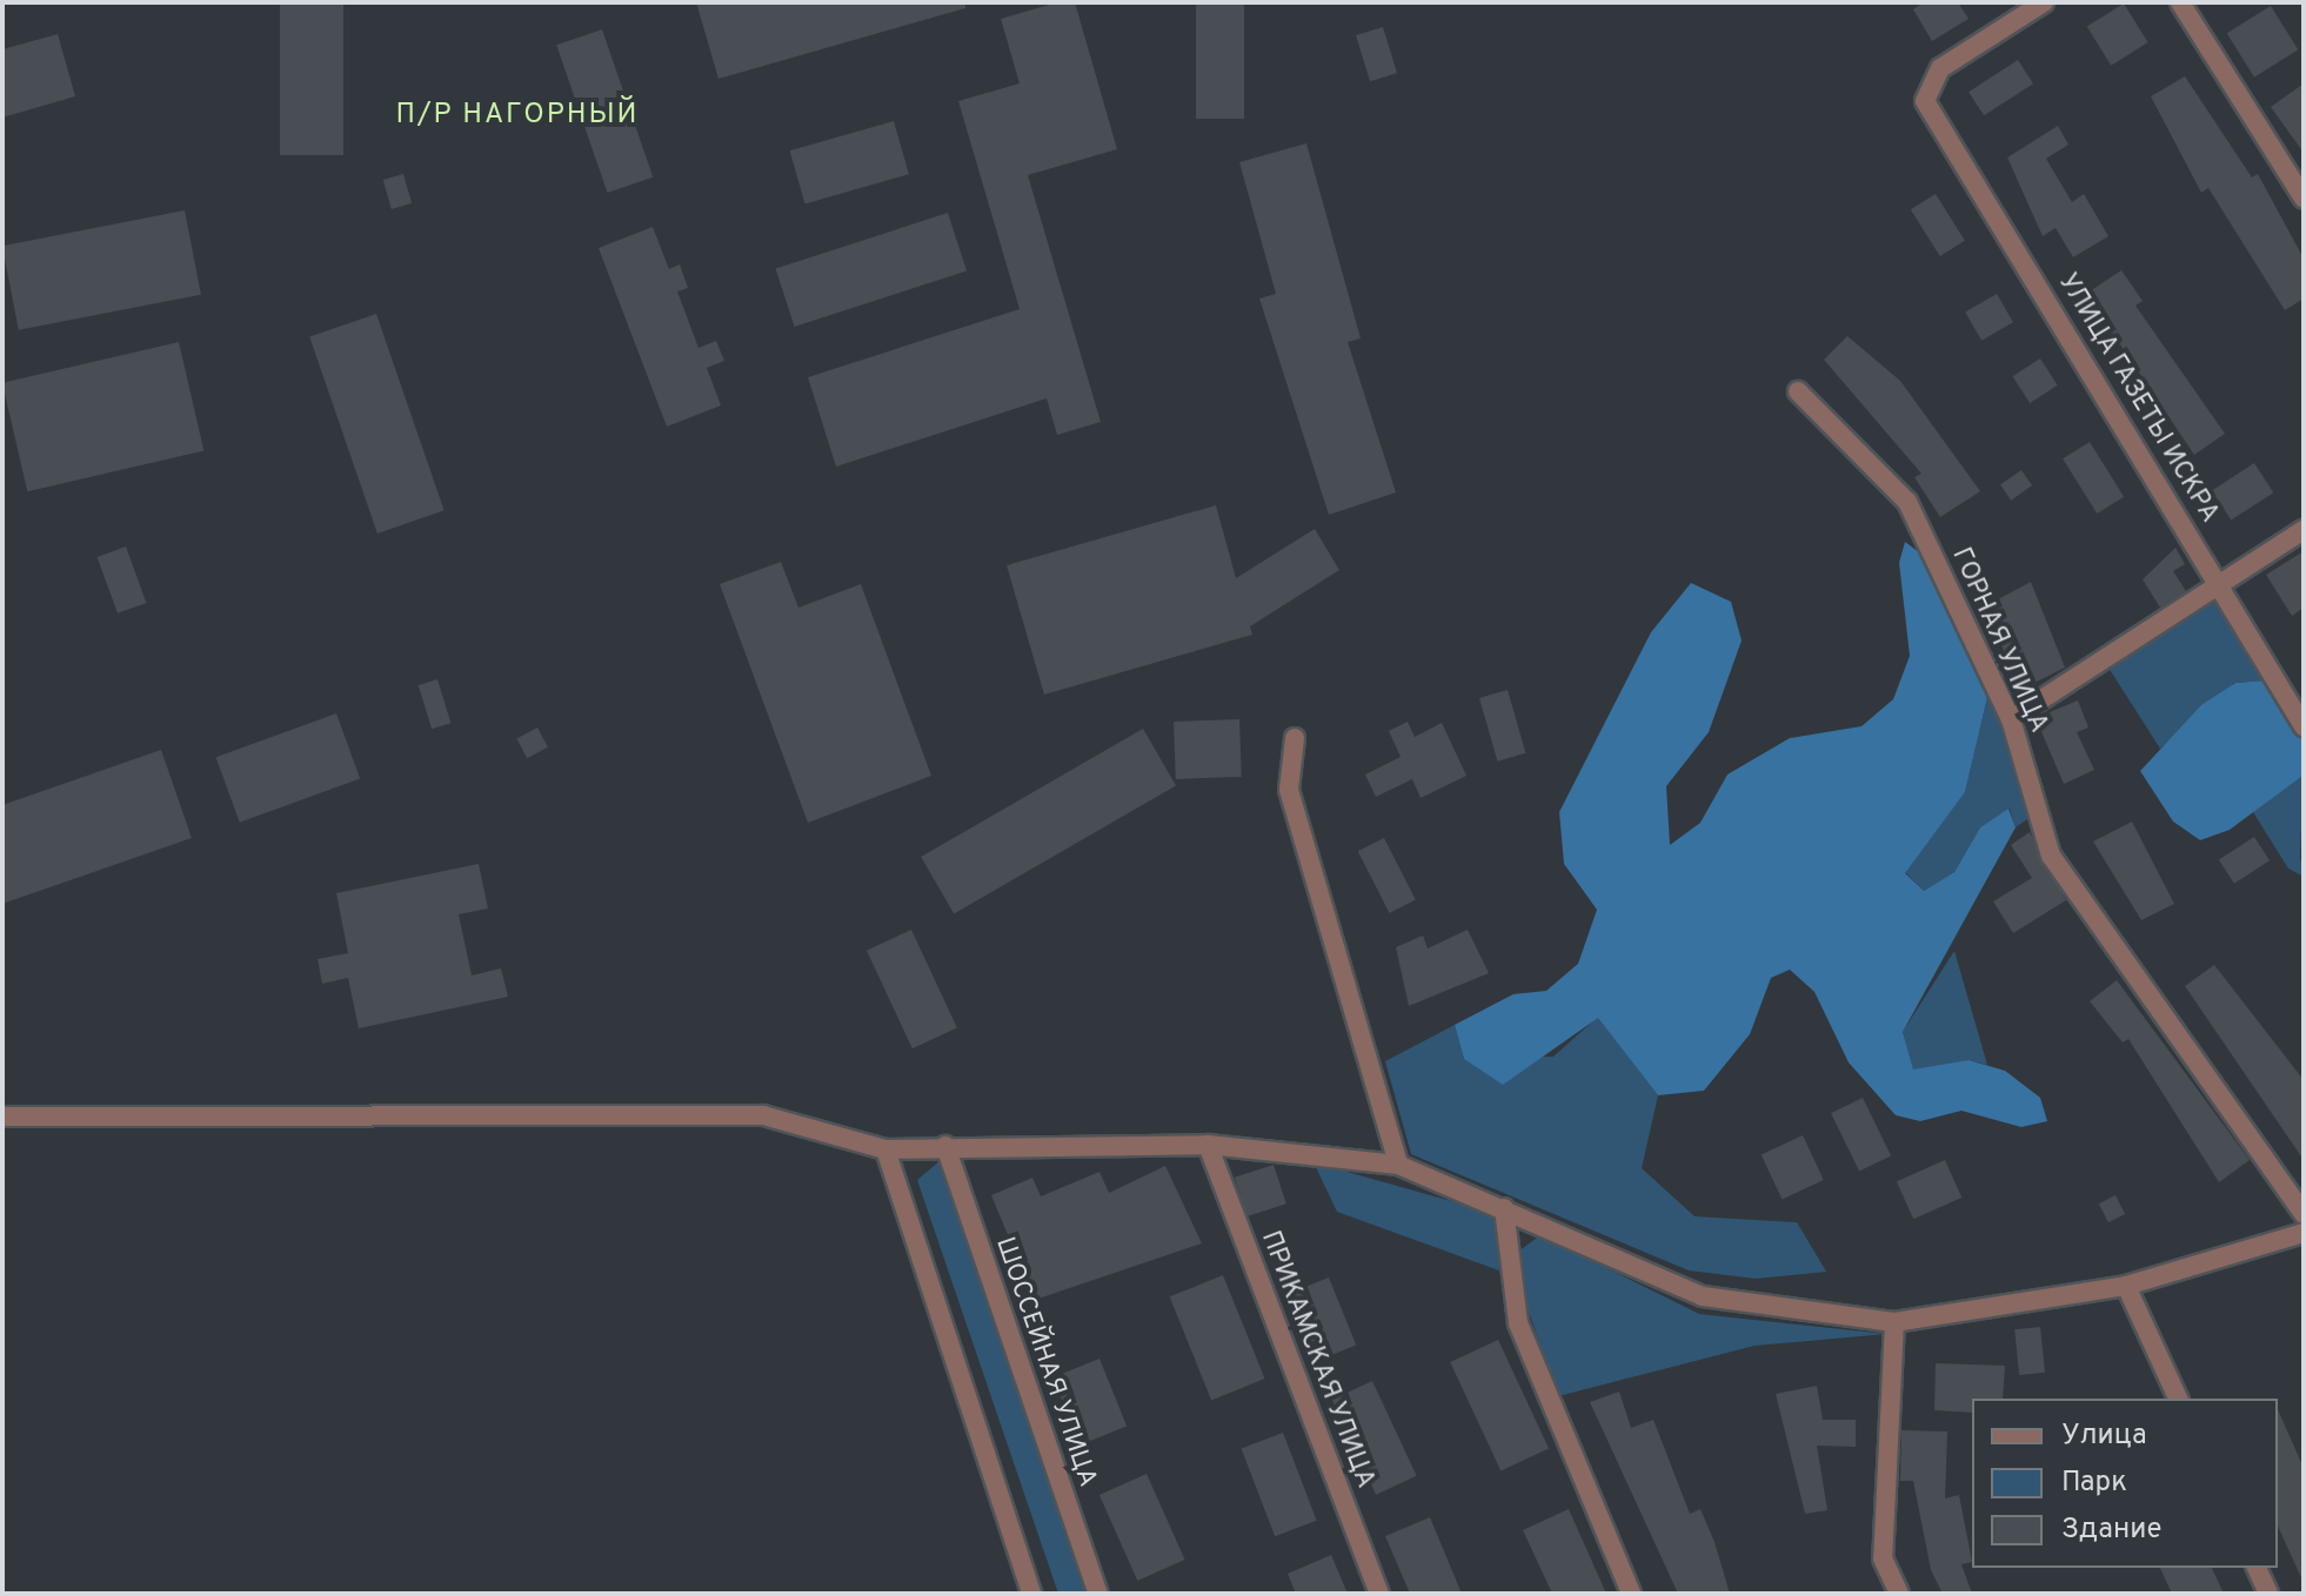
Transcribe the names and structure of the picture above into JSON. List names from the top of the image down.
{
  "streets": {
    "street": [
      "УЛИЦА ГАЗЕТЫ ИСКРА",
      "ГОРНАЯ УЛИЦА",
      "ПРИКАМСКАЯ УЛИЦА",
      "ШОССЕЙНАЯ УЛИЦА"
    ]
  },
  "districts": ["П/Р НАГОРНЫЙ"],
  "legend": ["Улица", "Парк", "Здание"]
}
